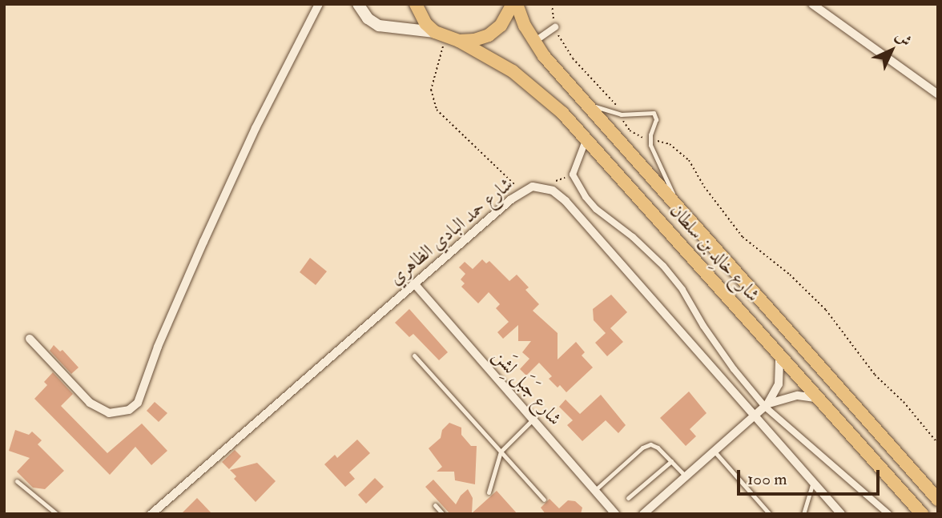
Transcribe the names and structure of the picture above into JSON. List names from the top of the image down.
{
  "streets": {
    "main road": ["شارع خالِد بن سلطان"],
    "street": ["شارع حمد البادي الظاهري", "شارع جَبَل لِشَن"]
  },
  "crossings": [
    ["شارع حمد البادي الظاهري", "شارع جَبَل لِشَن"]
  ],
  "scale_bar": "100 m",
  "north": "top right"
}
